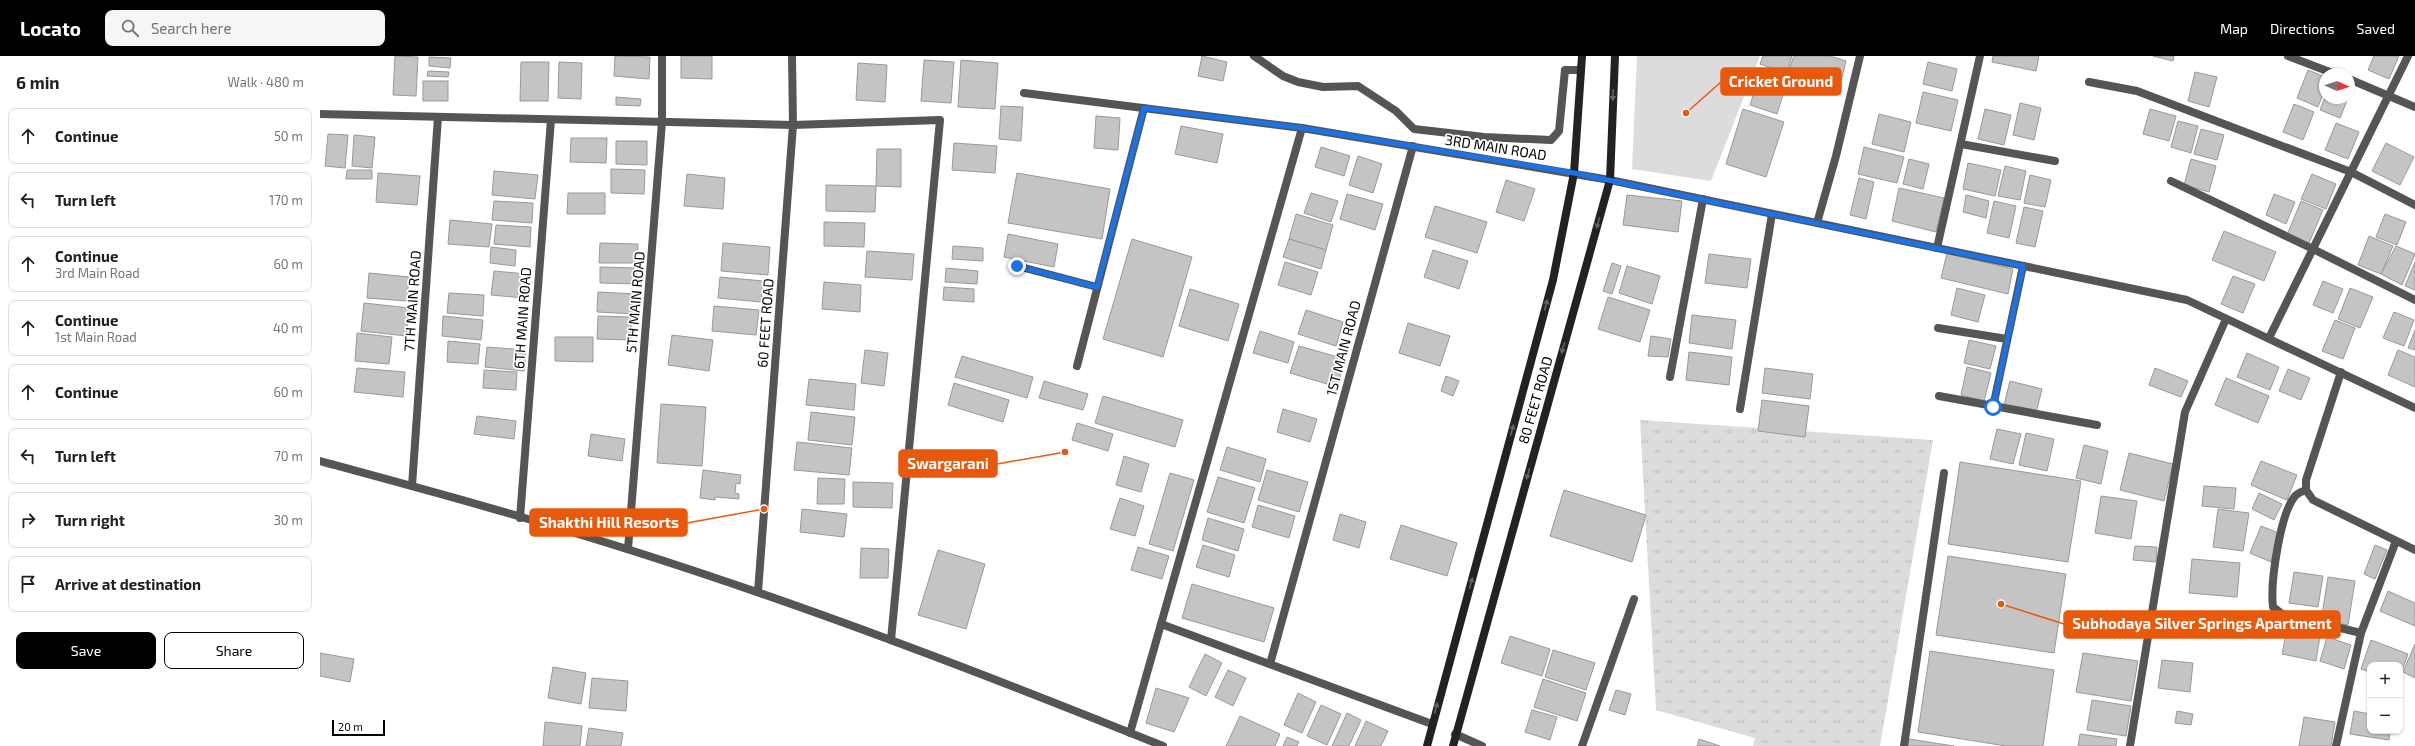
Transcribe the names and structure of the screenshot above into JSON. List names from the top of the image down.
{
  "streets": {
    "main road": ["80 FEET ROAD"],
    "street": [
      "3RD MAIN ROAD",
      "7TH MAIN ROAD",
      "5TH MAIN ROAD",
      "6TH MAIN ROAD",
      "60 FEET ROAD",
      "1ST MAIN ROAD"
    ]
  },
  "crossings": [
    ["3RD MAIN ROAD", "1ST MAIN ROAD"],
    ["3RD MAIN ROAD", "80 FEET ROAD"]
  ],
  "places": [
    "Cricket Ground",
    "Swargarani",
    "Shakthi Hill Resorts",
    "Subhodaya Silver Springs Apartment"
  ],
  "scale_bar": "20 m",
  "north": "right",
  "page": {
    "header": "Locato",
    "search": "Search here",
    "nav": ["Map", "Directions", "Saved"],
    "heading": ["6 min", "Walk · 480 m"],
    "list": [
      ["Continue", "50 m"],
      ["Turn left", "170 m"],
      ["Continue", "3rd Main Road", "60 m"],
      ["Continue", "1st Main Road", "40 m"],
      ["Continue", "60 m"],
      ["Turn left", "70 m"],
      ["Turn right", "30 m"],
      "Arrive at destination"
    ],
    "buttons": ["Save", "Share"],
    "map_buttons": ["+", "−"],
    "scale": "20 m"
  }
}
